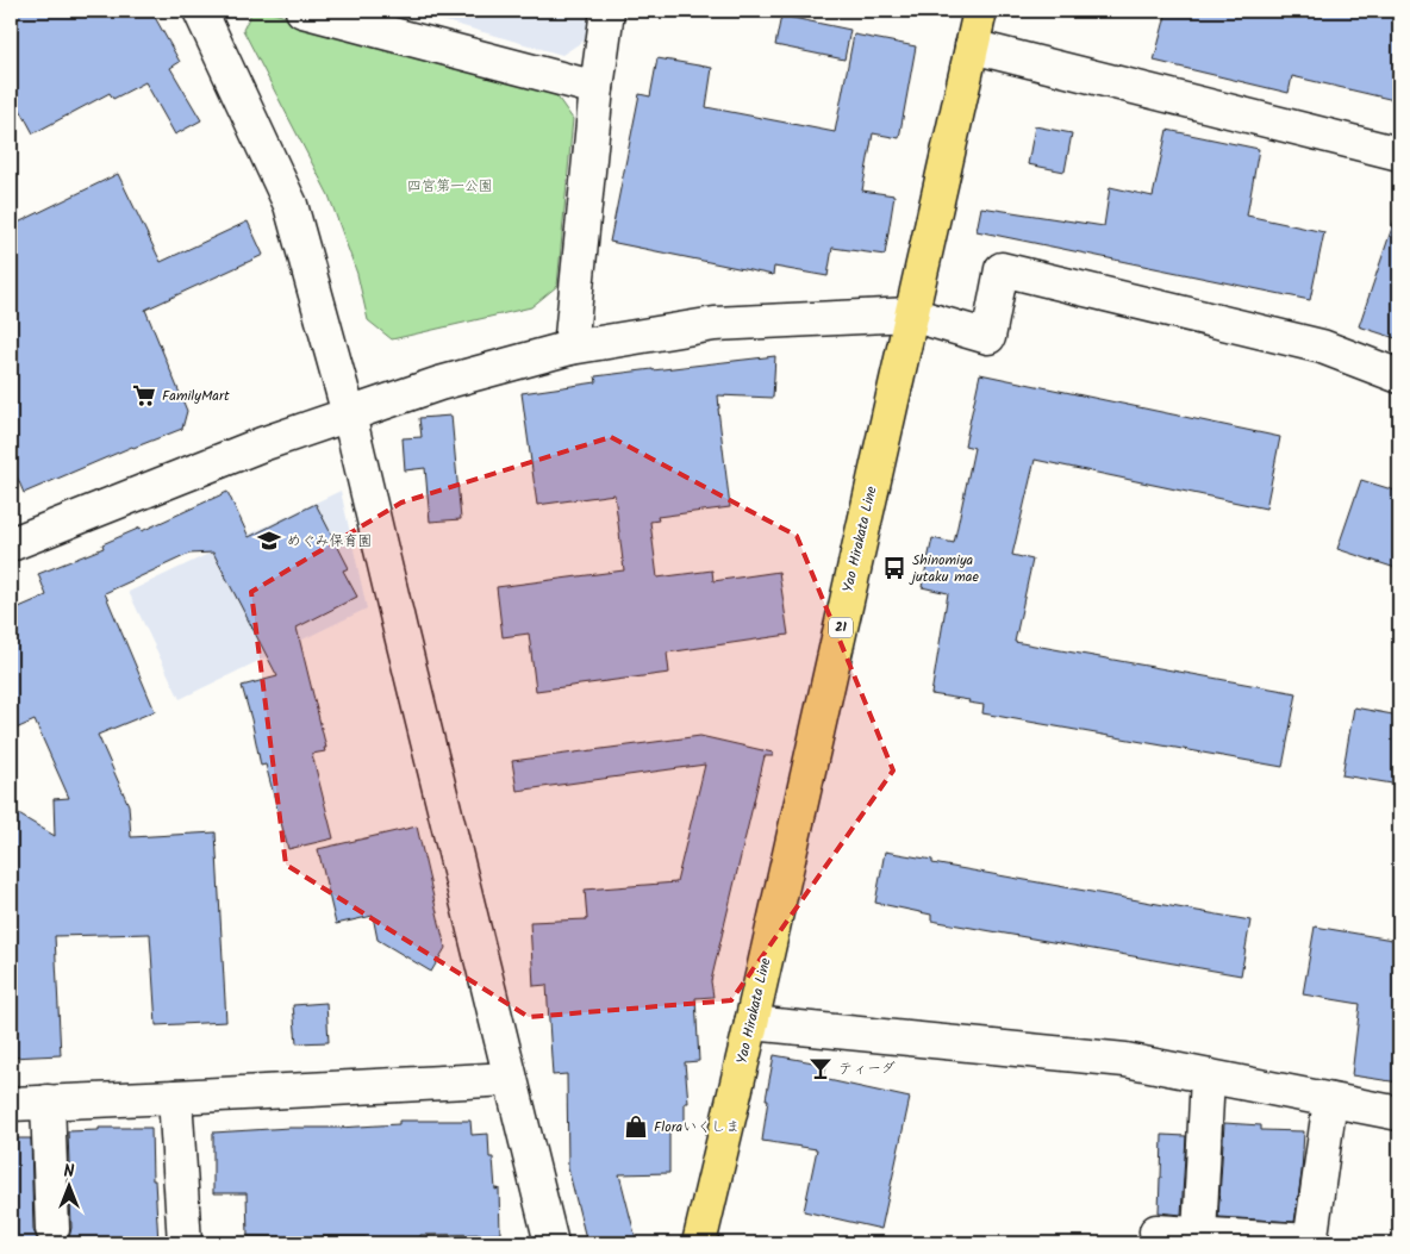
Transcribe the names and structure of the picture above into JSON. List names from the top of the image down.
{
  "streets": {
    "main road": ["Yao Hirakata Line", "21"]
  },
  "parks": ["四宮第一公園"],
  "places": {
    "supermarket": ["FamilyMart"],
    "school or university": ["めぐみ保育園"],
    "bus stop": ["Shinomiya jutaku mae"],
    "bar": ["ティーダ"],
    "shop": ["Floraいくしま"]
  },
  "north": "top"
}
